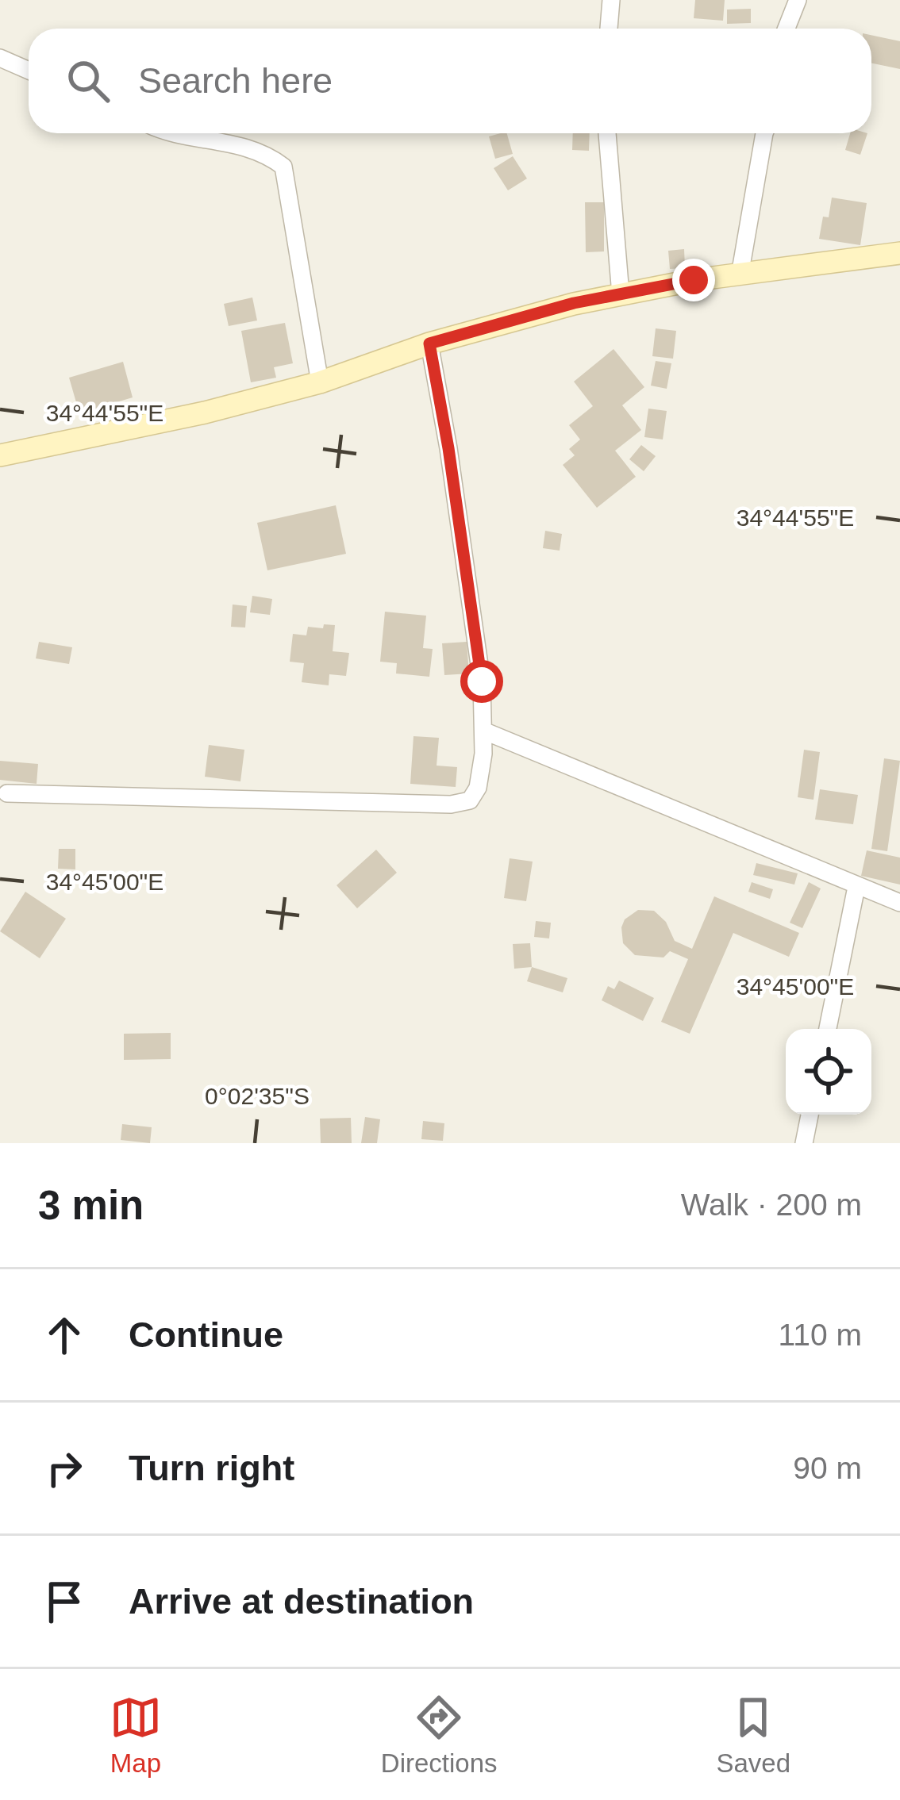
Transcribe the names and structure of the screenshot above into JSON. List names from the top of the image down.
{
  "page": {
    "search": "Search here",
    "heading": ["3 min", "Walk · 200 m"],
    "list": [
      ["Continue", "110 m"],
      ["Turn right", "90 m"],
      "Arrive at destination"
    ],
    "nav": ["Map", "Directions", "Saved"]
  },
  "coordinates": ["34°44'55\"E", "34°45'00\"E", "0°02'35\"S"]
}
